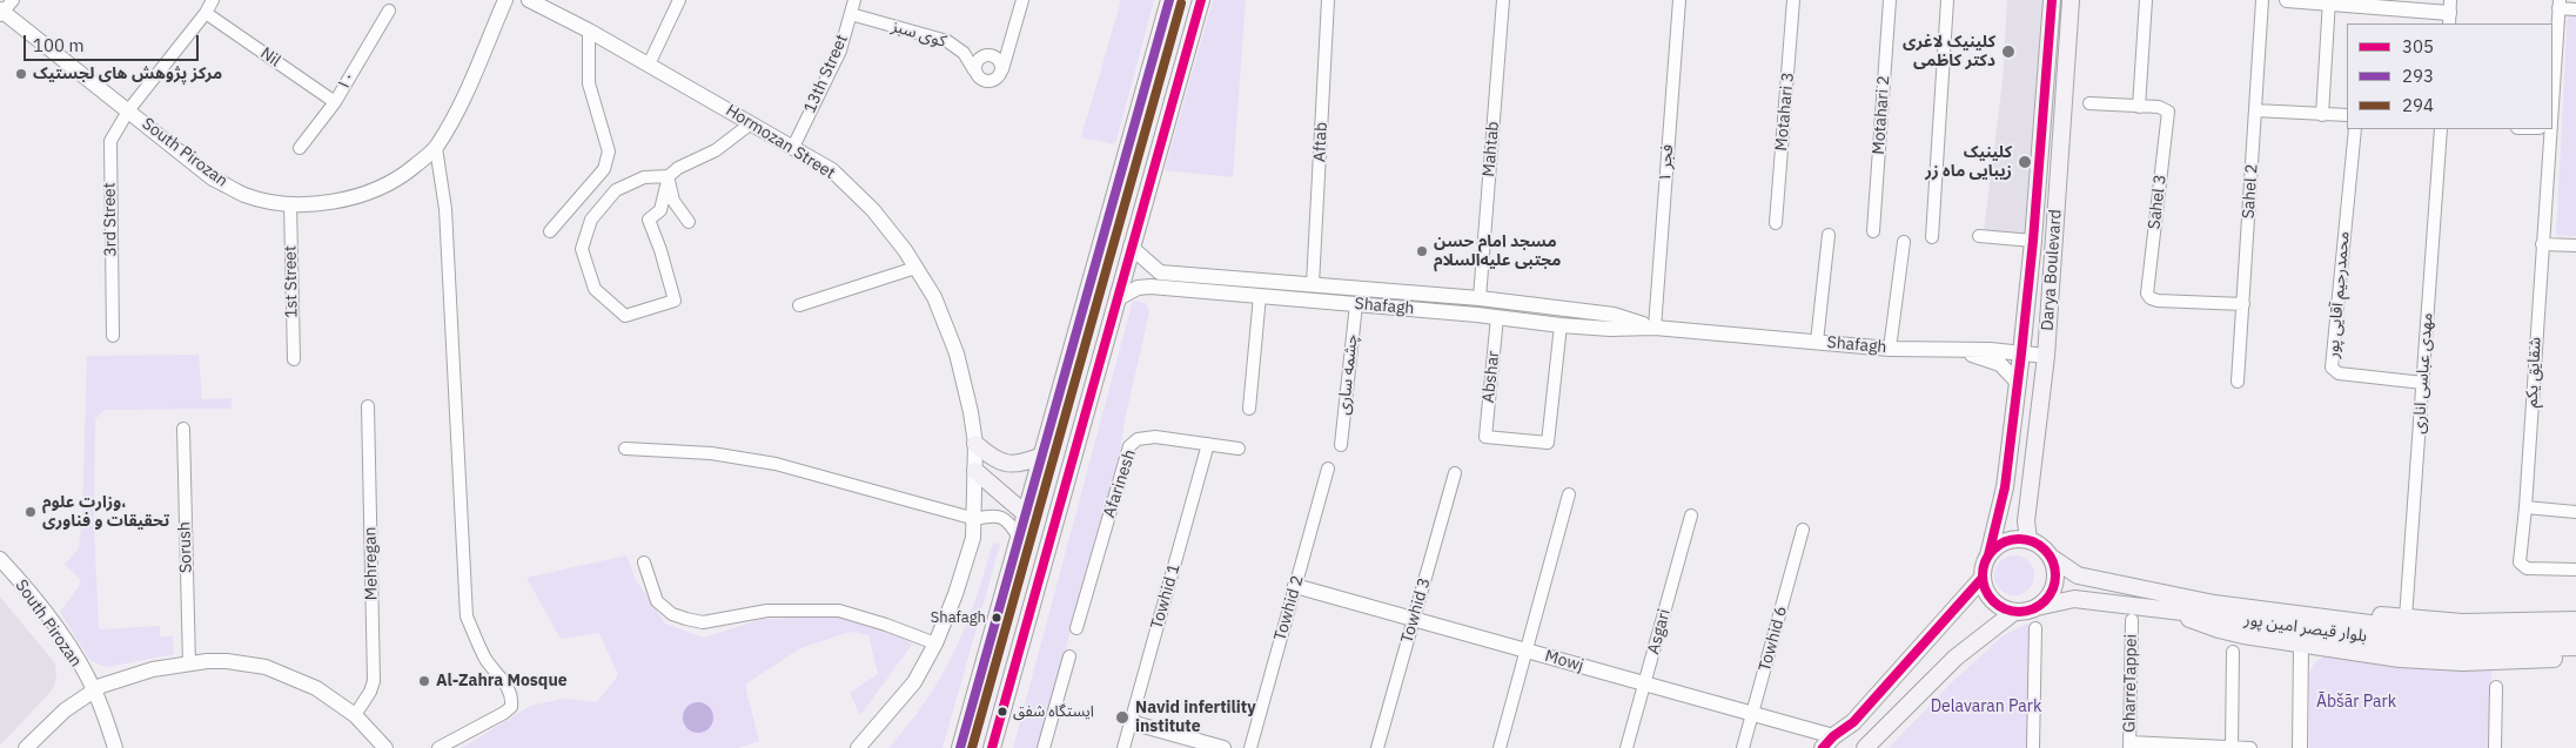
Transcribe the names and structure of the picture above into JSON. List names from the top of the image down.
{
  "streets": {
    "main road": ["Darya Boulevard", "بلوار قیصر امین پور"],
    "street": [
      "کوی سبز",
      "Nil",
      "13th Street",
      "۱۰",
      "Motahari 3",
      "Motahari 2",
      "Hormozan Street",
      "Aftab",
      "Mahtab",
      "South Pirozan",
      "فجر ۱",
      "Sahel 2",
      "Sahel 3",
      "3rd Street",
      "1st Street",
      "محمدرحیم آقایی پور",
      "Shafagh",
      "شقایق یکم",
      "مهدی عباسی اناری",
      "چشمه ساری",
      "Abshar",
      "Afarinesh",
      "Sorush",
      "Mehregan",
      "Towhid 1",
      "Towhid 2",
      "Towhid 3",
      "Asgari",
      "Towhid 6",
      "Mowj",
      "GharreTappei"
    ]
  },
  "crossings": [
    ["کوی سبز", "13th Street"],
    ["Nil", "۱۰"],
    ["Nil", "3rd Street"],
    ["13th Street", "Hormozan Street"],
    ["Aftab", "Shafagh"],
    ["Mahtab", "Shafagh"],
    ["South Pirozan", "3rd Street"],
    ["South Pirozan", "1st Street"],
    ["فجر ۱", "Shafagh"],
    ["Sahel 2", "Sahel 3"],
    ["Darya Boulevard", "Shafagh"],
    ["Darya Boulevard", "بلوار قیصر امین پور"],
    ["محمدرحیم آقایی پور", "مهدی عباسی اناری"],
    ["Shafagh", "چشمه ساری"],
    ["Shafagh", "Abshar"],
    ["Afarinesh", "Towhid 1"],
    ["Towhid 2", "Mowj"],
    ["Towhid 3", "Mowj"],
    ["Asgari", "Mowj"],
    ["Towhid 6", "Mowj"]
  ],
  "parks": ["Ābšār Park", "Delavaran Park"],
  "places": [
    "کلینیک لاغری دکتر کاظمی",
    "مرکز پژوهش های لجستیک",
    "کلینیک زیبایی ماه زر",
    "مسجد امام حسن مجتبی علیه‌السلام",
    "وزارت علوم، تحقیقات و فناوری",
    "Shafagh",
    "Al-Zahra Mosque",
    "ایستگاه شفق",
    "Navid infertility institute"
  ],
  "lines": ["transit line 305", "transit line 293", "transit line 294"],
  "legend": ["305", "293", "294"],
  "scale_bar": "100 m"
}
